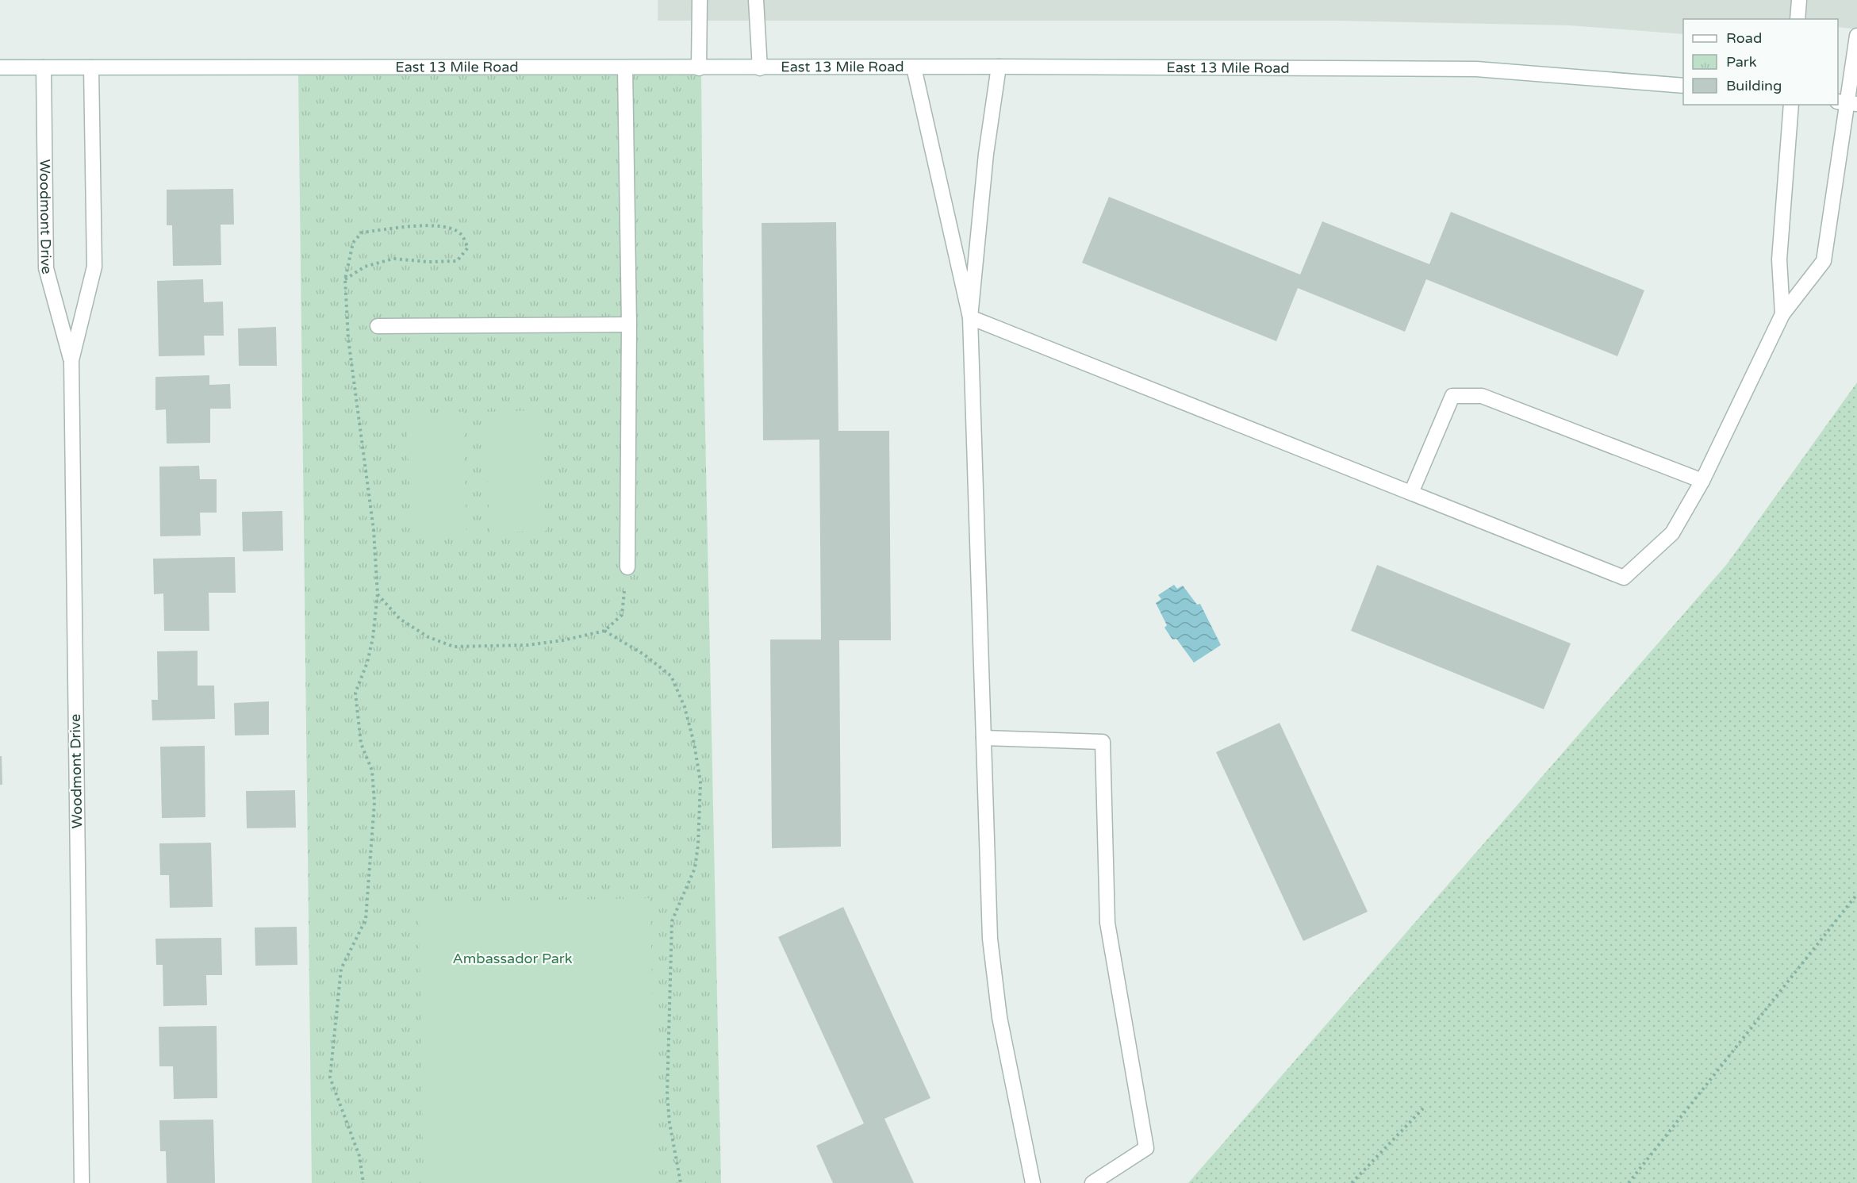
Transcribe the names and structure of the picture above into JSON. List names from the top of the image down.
{
  "streets": {
    "main road": ["East 13 Mile Road", "Woodmont Drive"]
  },
  "crossings": [
    ["East 13 Mile Road", "Woodmont Drive"]
  ],
  "parks": ["Ambassador Park"],
  "legend": ["Road", "Park", "Building"]
}
